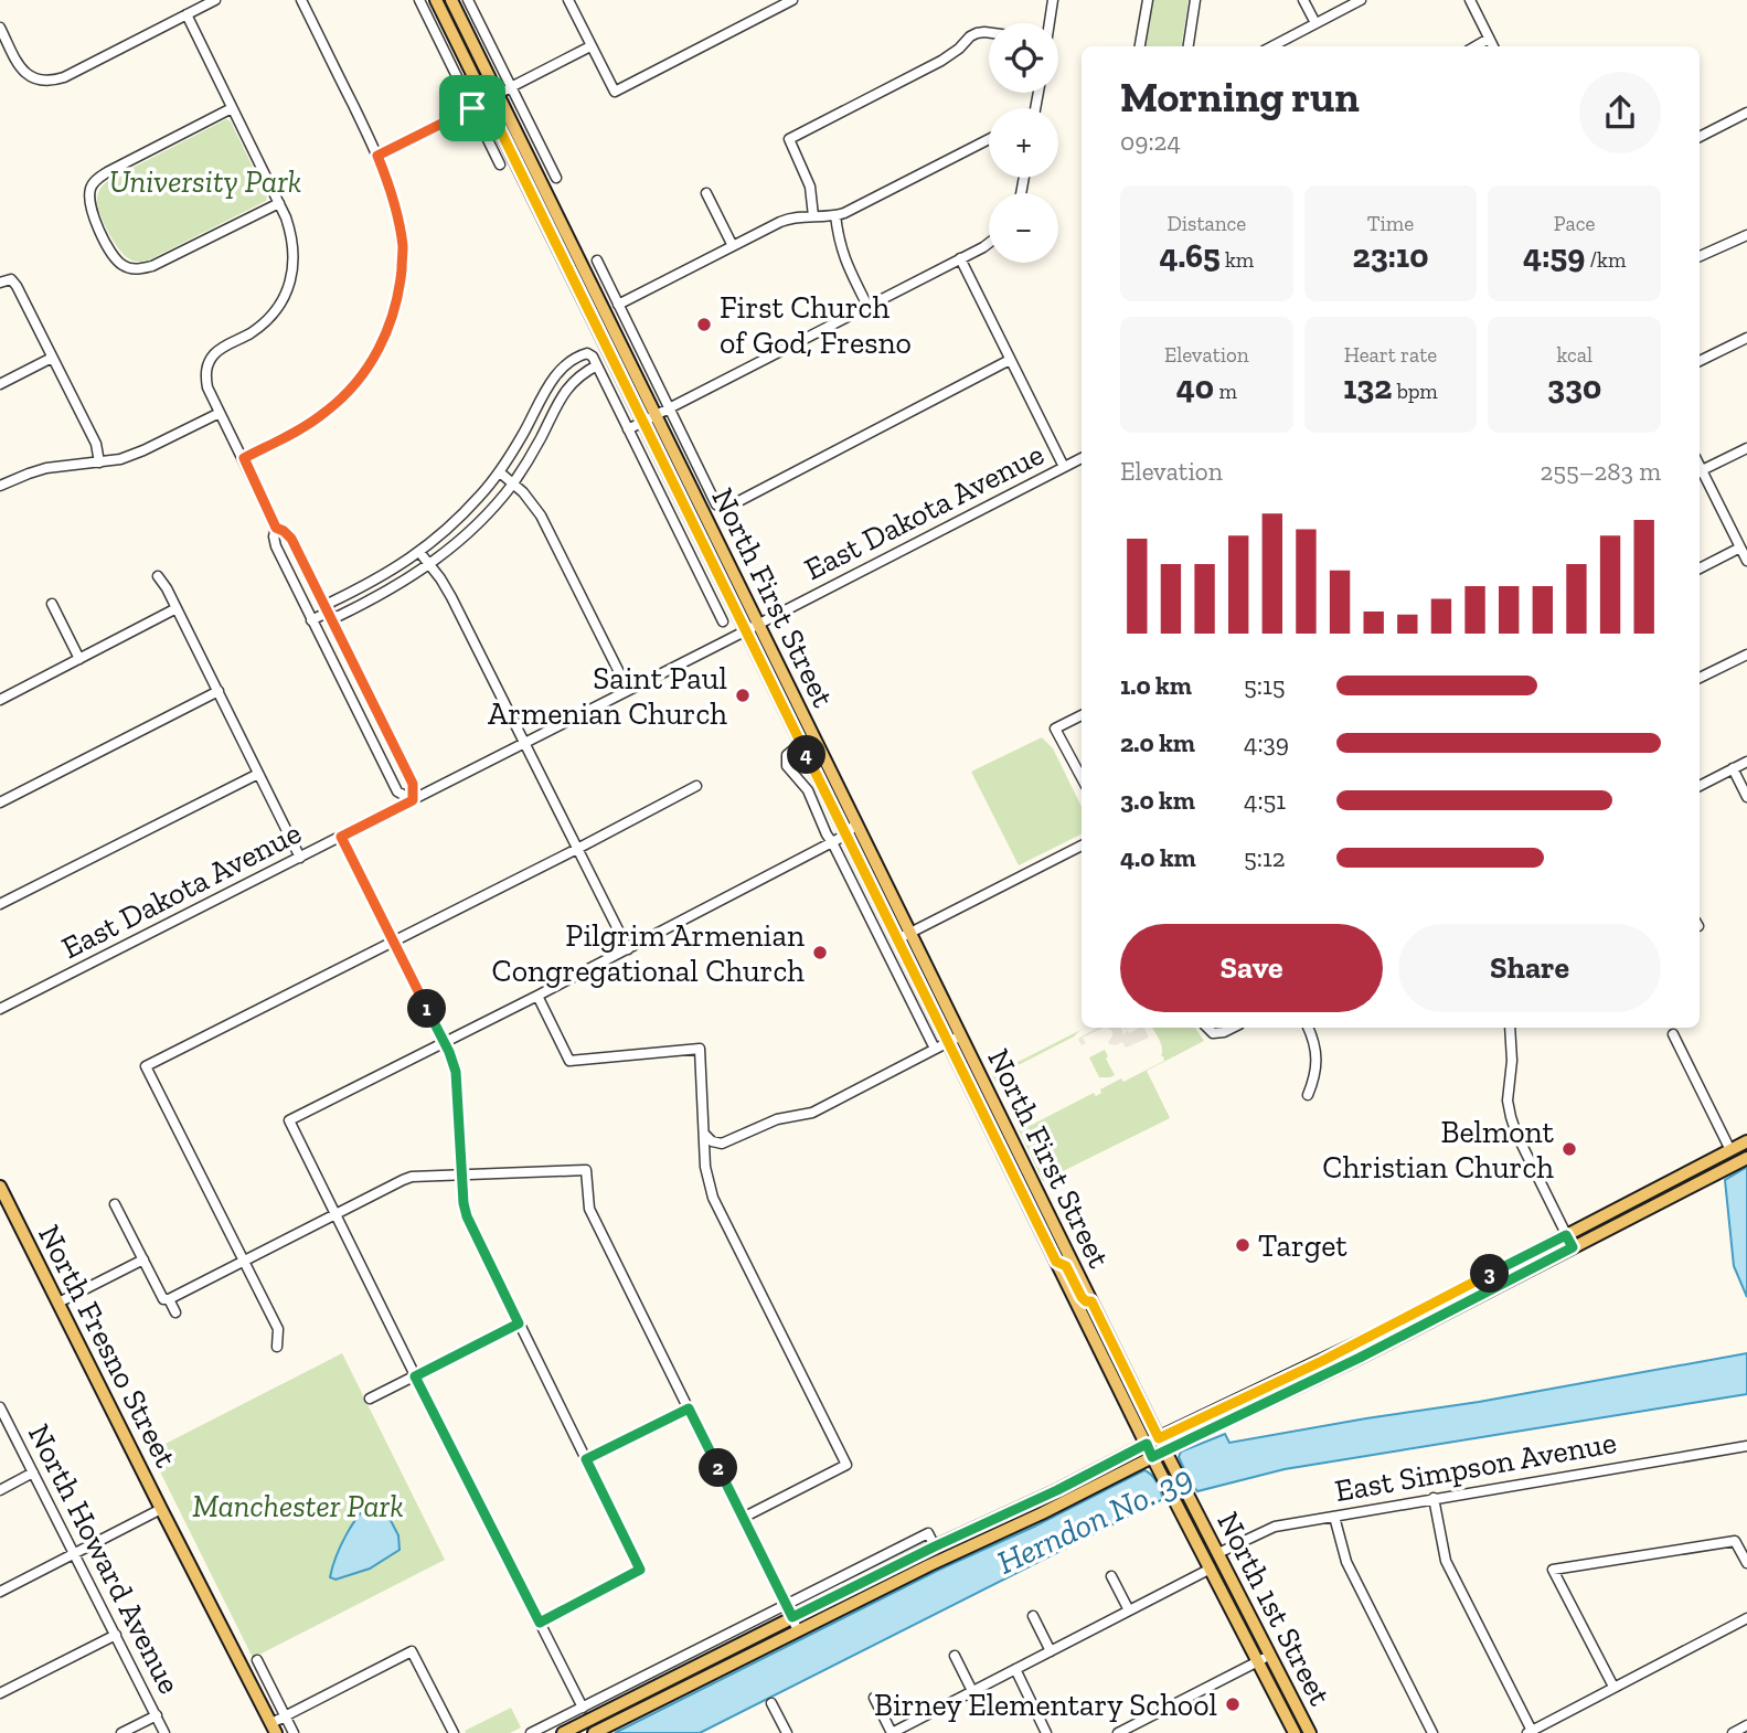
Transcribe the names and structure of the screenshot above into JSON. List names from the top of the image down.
{
  "streets": {
    "main road": ["North First Street", "North Fresno Street", "North 1st Street"],
    "street": ["East Dakota Avenue", "East Simpson Avenue", "North Howard Avenue"]
  },
  "crossings": [
    ["East Dakota Avenue", "North First Street"],
    ["North First Street", "North 1st Street"],
    ["East Simpson Avenue", "North 1st Street"]
  ],
  "water": ["Herndon No. 39"],
  "parks": ["University Park", "Manchester Park"],
  "places": [
    "First Church of God, Fresno",
    "Saint Paul Armenian Church",
    "Pilgrim Armenian Congregational Church",
    "Belmont Christian Church",
    "Target",
    "Birney Elementary School"
  ],
  "page": {
    "map_buttons": ["+", "−"],
    "heading": ["Morning run", "09:24"],
    "stats": [
      ["Distance", "4.65 km"],
      ["Time", "23:10"],
      ["Pace", "4:59 /km"],
      ["Elevation", "40 m"],
      ["Heart rate", "132 bpm"],
      ["kcal", "330"]
    ],
    "chart": ["Elevation", "255–283 m"],
    "list": [
      {
        "name": "1.0 km",
        "note": "5:15"
      },
      {
        "name": "2.0 km",
        "note": "4:39"
      },
      {
        "name": "3.0 km",
        "note": "4:51"
      },
      {
        "name": "4.0 km",
        "note": "5:12"
      }
    ],
    "pins": [
      "4",
      "1",
      "3",
      "2"
    ],
    "buttons": ["Save", "Share"]
  }
}
